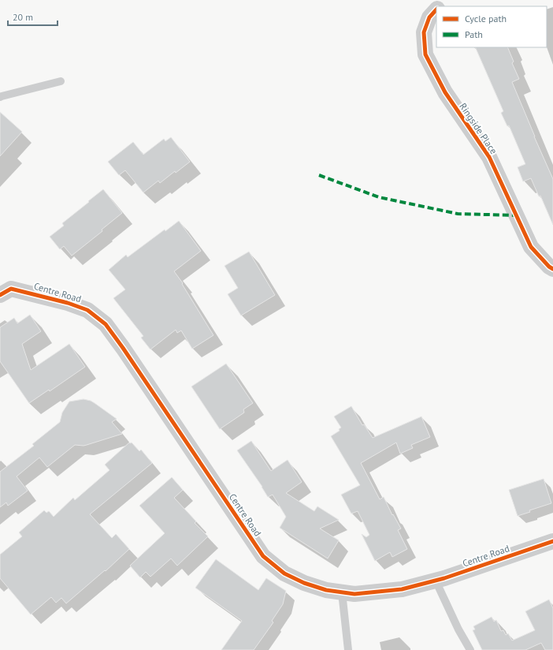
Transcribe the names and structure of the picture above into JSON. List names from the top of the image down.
{
  "streets": {
    "street": ["Ringside Place", "Centre Road"]
  },
  "legend": ["Cycle path", "Path"],
  "scale_bar": "20 m"
}
